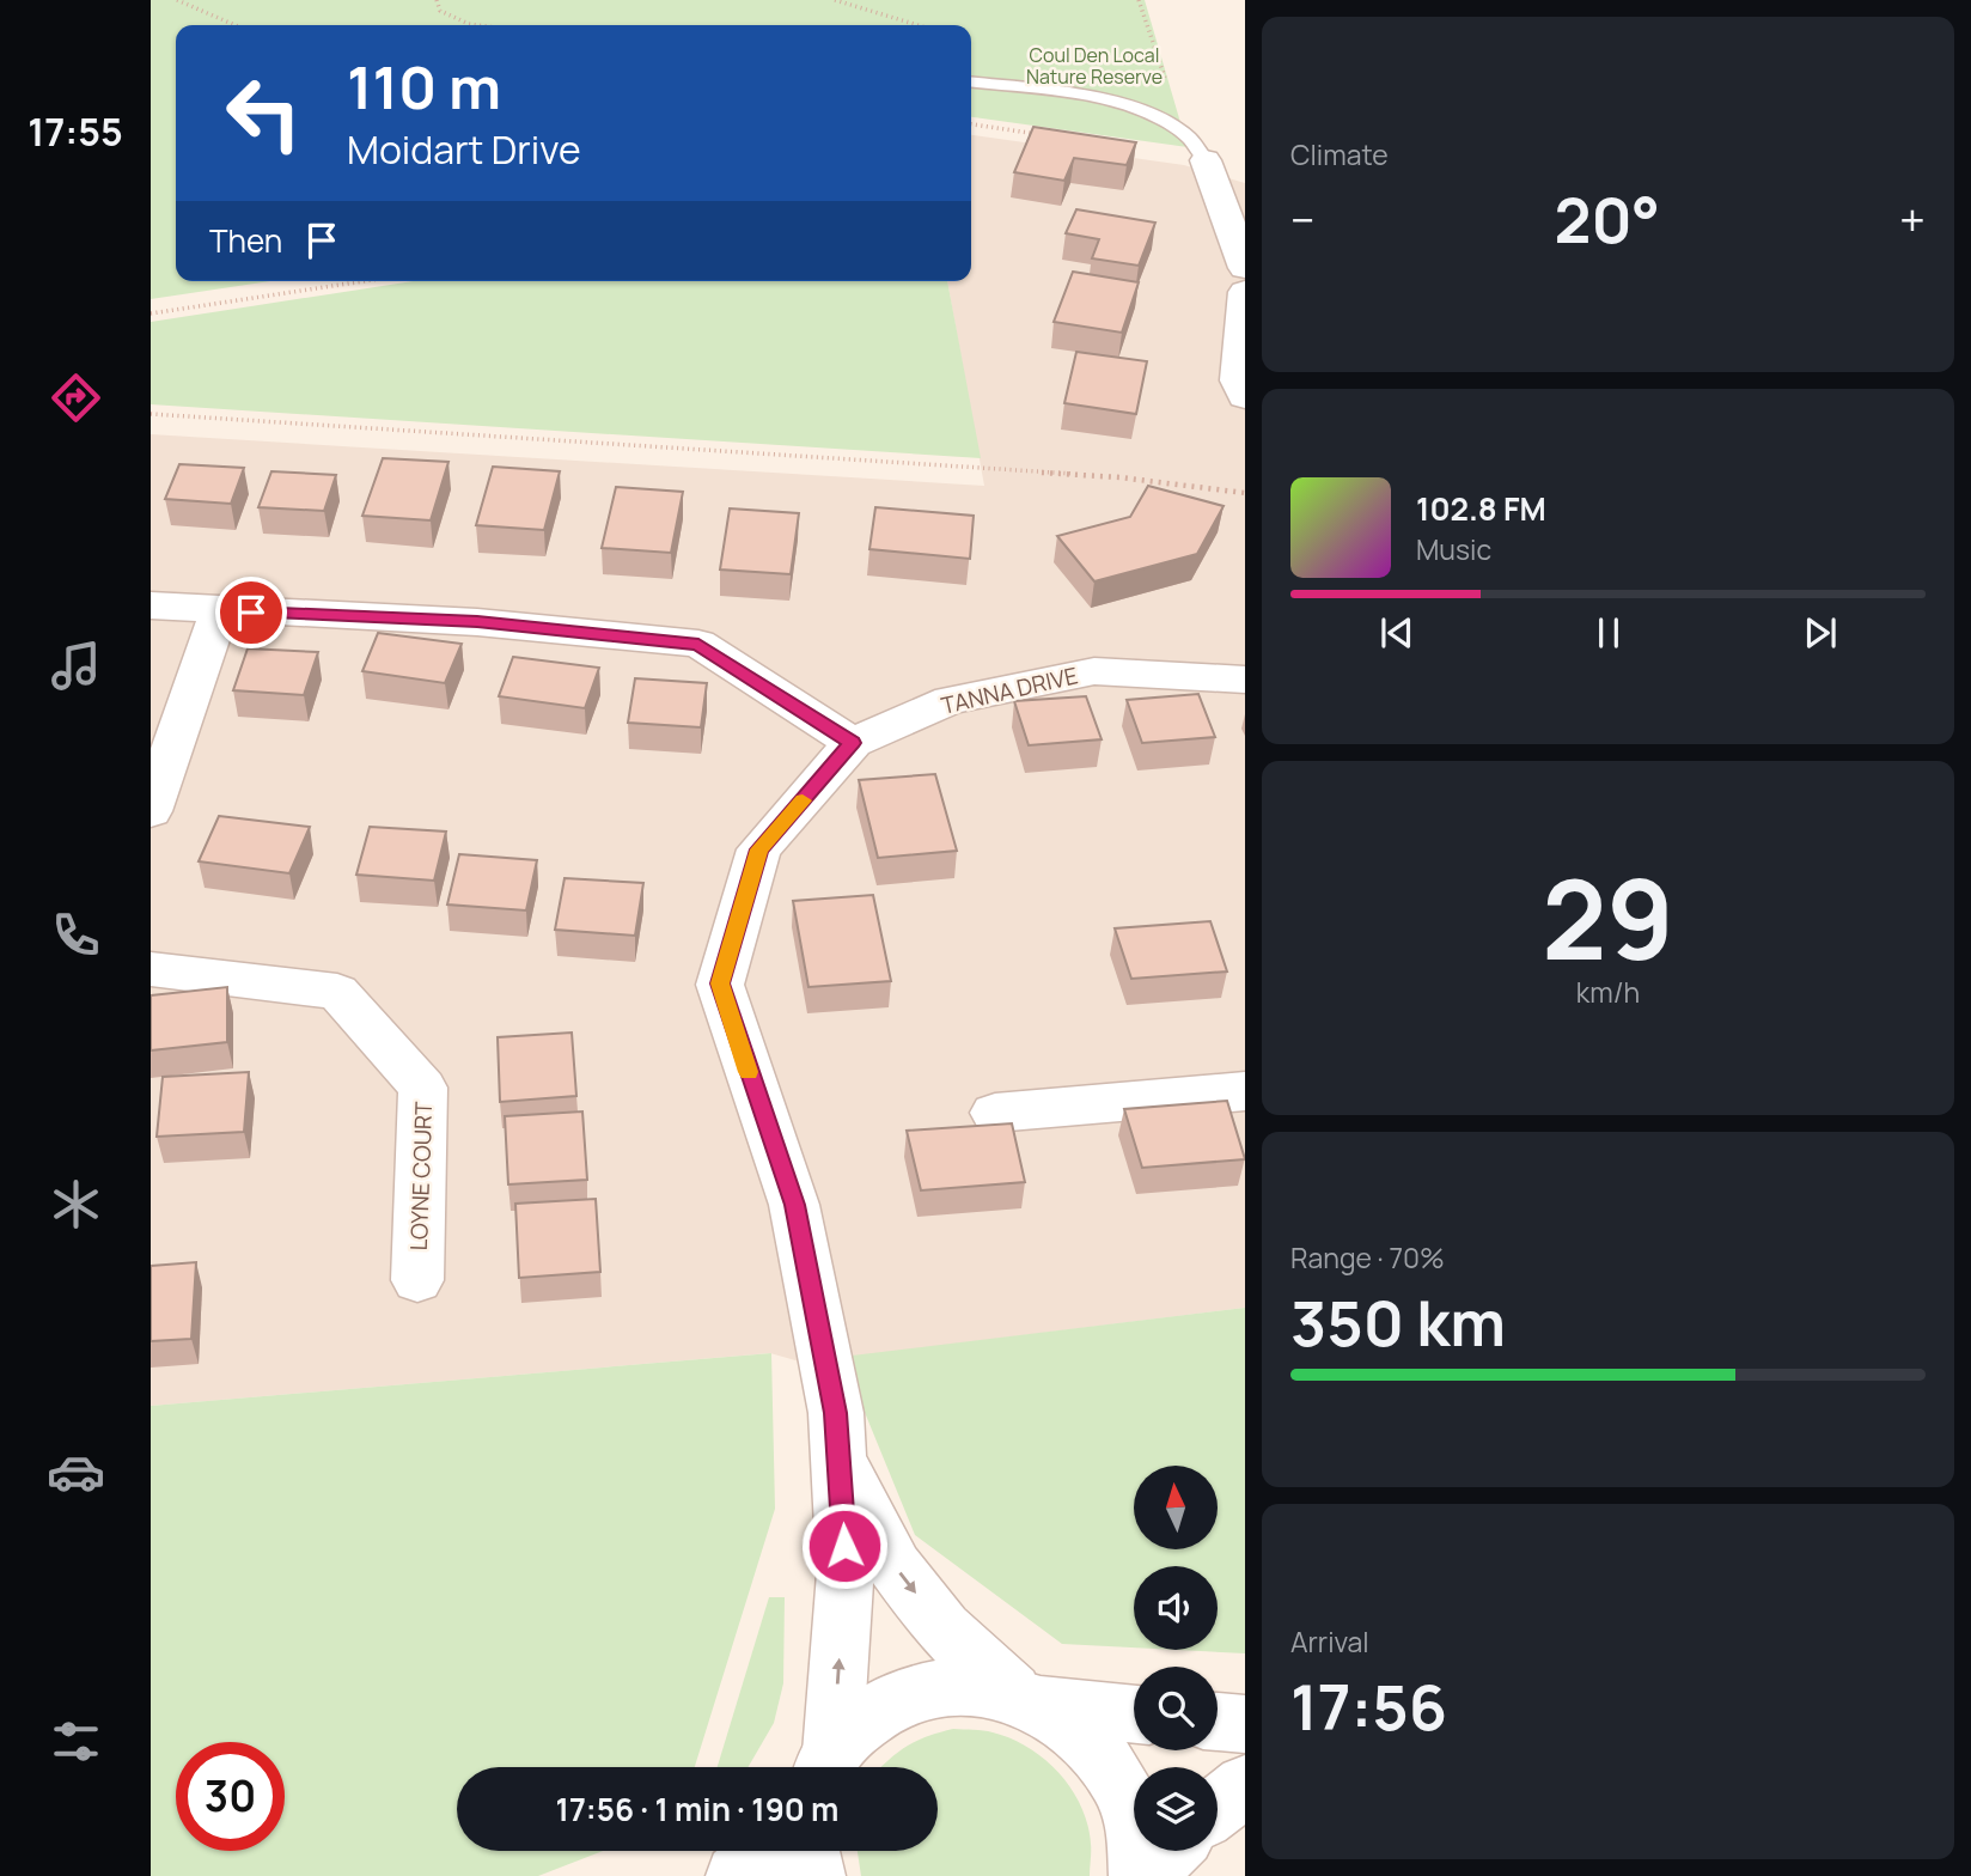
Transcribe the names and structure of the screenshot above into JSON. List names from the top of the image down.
{
  "streets": {
    "street": ["TANNA DRIVE", "LOYNE COURT"]
  },
  "parks": ["Coul Den Local Nature Reserve"],
  "north": "top",
  "page": {
    "tabs": "17:55",
    "tile": [
      "Climate",
      ["29", "km/h"],
      ["Range · 70%", "350 km"],
      ["Arrival", "17:56"]
    ],
    "turn": ["110 m", "Moidart Drive"],
    "heat": ["−", "20°", "+"],
    "then": "Then",
    "song": ["102.8 FM", "Music"],
    "limit": "30",
    "trip": "17:56 · 1 min · 190 m"
  }
}
